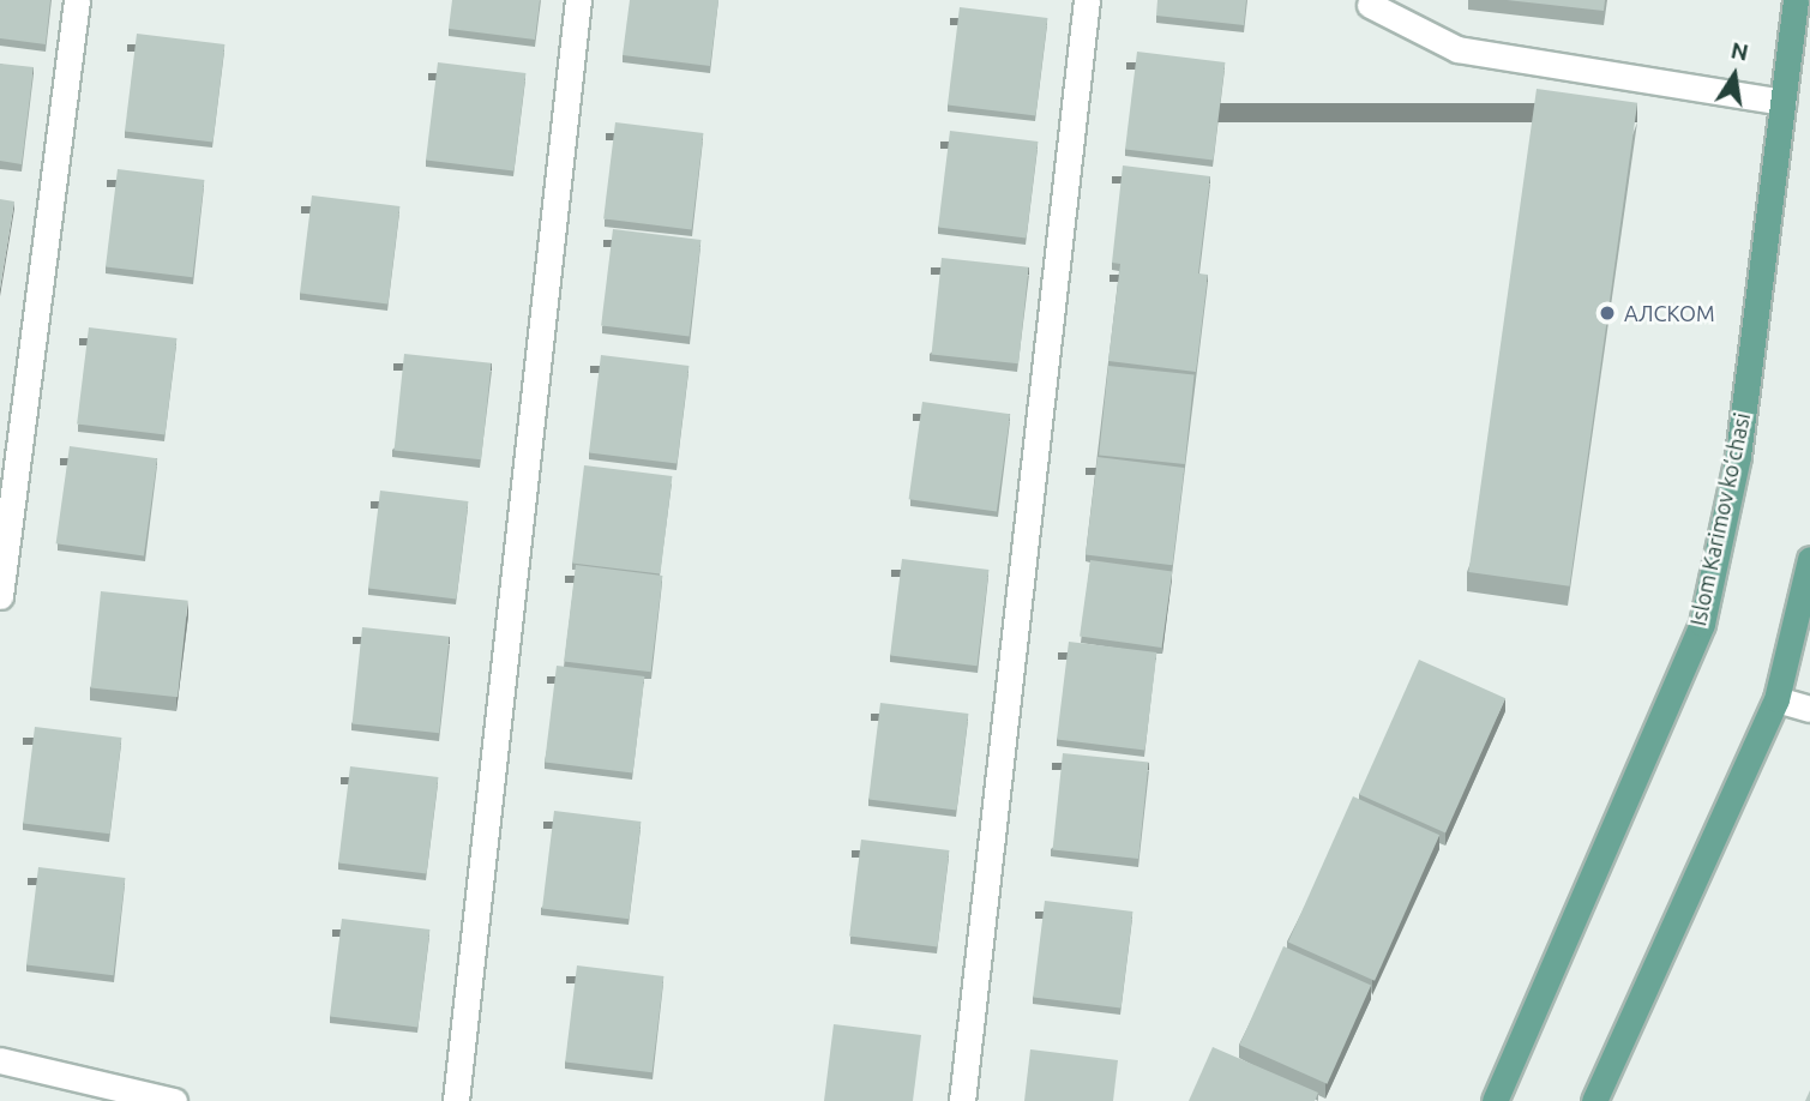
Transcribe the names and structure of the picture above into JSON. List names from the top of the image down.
{
  "streets": {
    "main road": ["Islom Karimov ko‘chasi"]
  },
  "places": ["АЛСКОМ"],
  "north": "top"
}
